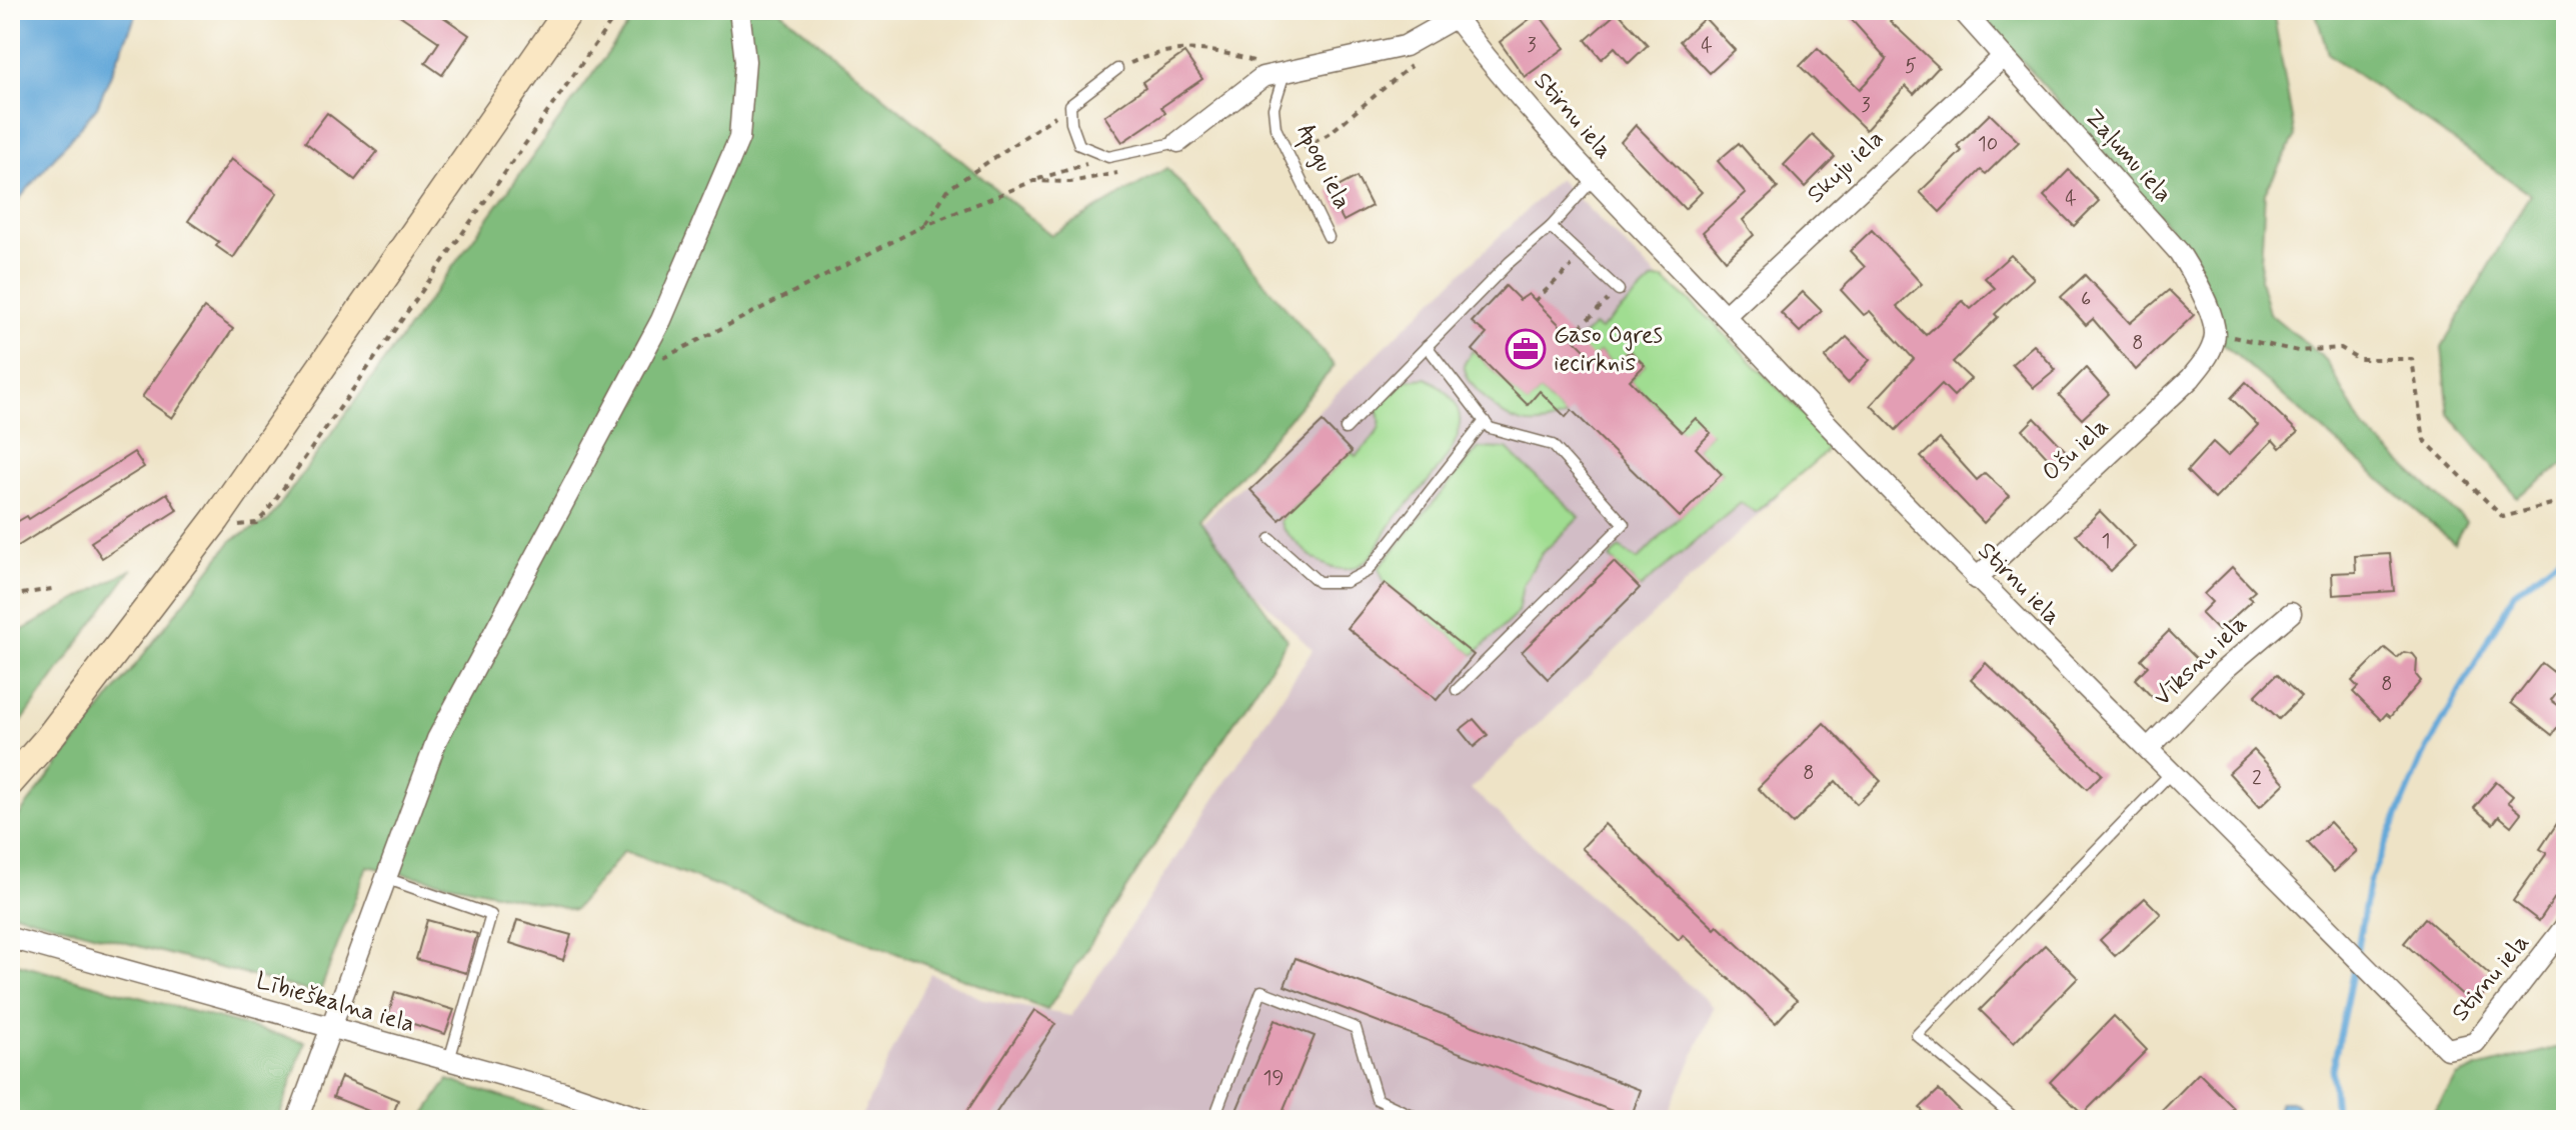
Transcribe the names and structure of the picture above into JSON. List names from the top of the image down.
{
  "streets": {
    "street": [
      "Stirnu iela",
      "Zaļumu iela",
      "Skuju iela",
      "Ošu iela",
      "Vīksnu iela",
      "Lībieškalna iela"
    ],
    "lane": ["Apogu iela"]
  },
  "crossings": [
    ["Stirnu iela", "Skuju iela"],
    ["Stirnu iela", "Ošu iela"],
    ["Stirnu iela", "Vīksnu iela"],
    ["Zaļumu iela", "Skuju iela"],
    ["Zaļumu iela", "Ošu iela"]
  ],
  "places": {
    "office": ["Gaso Ogres iecirknis"]
  },
  "house_numbers": [
    "3",
    "4",
    "5",
    "3",
    "10",
    "4",
    "6",
    "8",
    "1",
    "8",
    "8",
    "2",
    "19"
  ]
}
